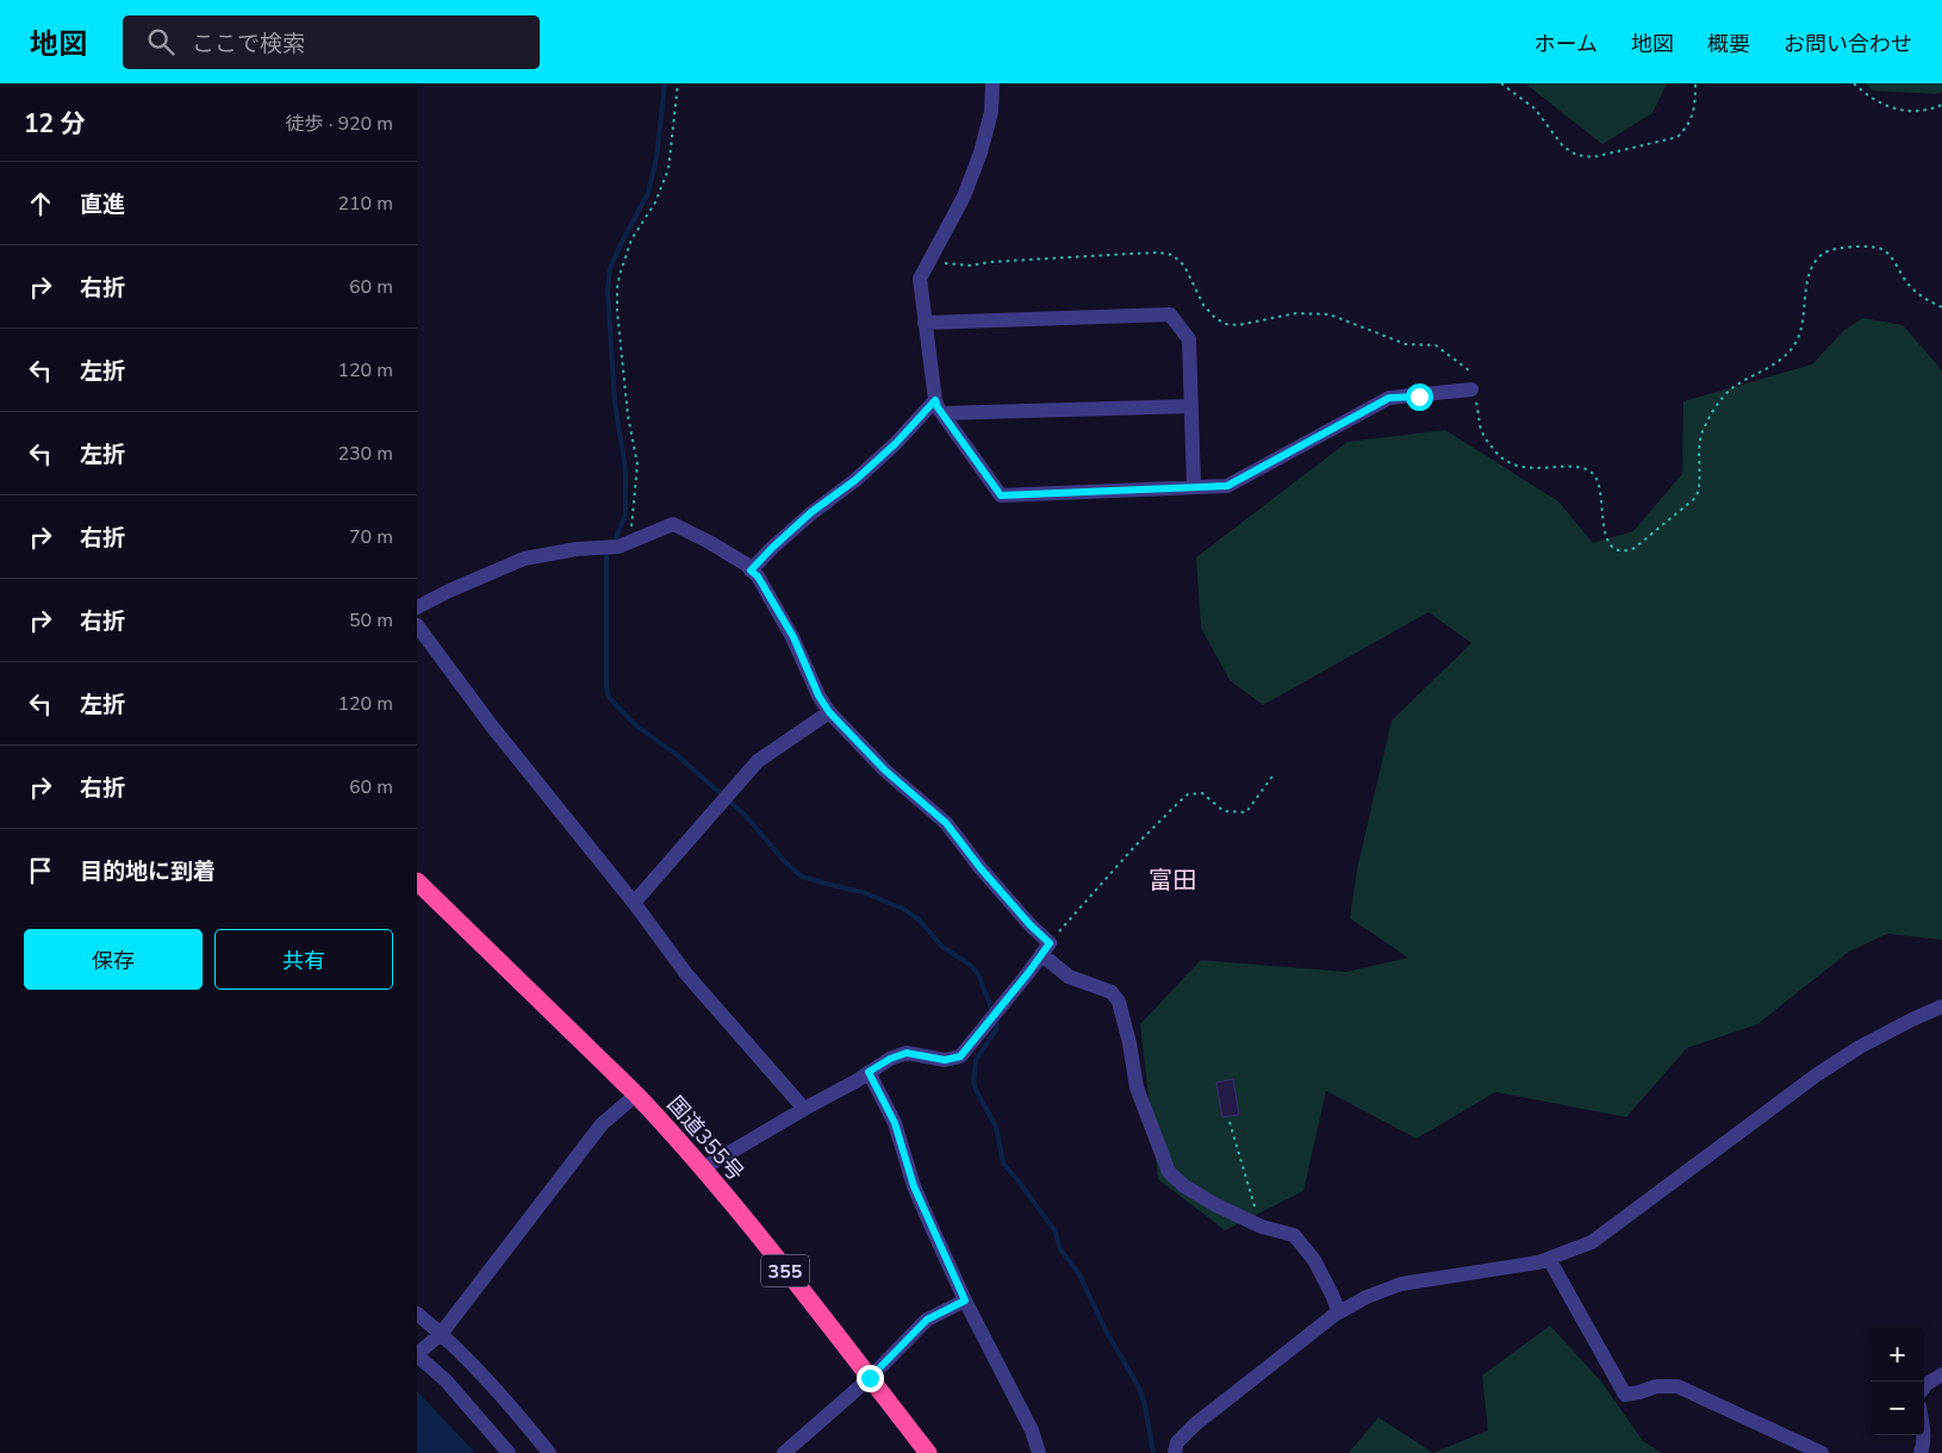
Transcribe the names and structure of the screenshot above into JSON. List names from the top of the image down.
{
  "streets": {
    "highway": ["国道355号", "355"]
  },
  "districts": ["富田"],
  "page": {
    "header": "地図",
    "search": "ここで検索",
    "nav": [
      "ホーム",
      "地図",
      "概要",
      "お問い合わせ"
    ],
    "heading": ["12 分", "徒歩 · 920 m"],
    "list": [
      ["直進", "210 m"],
      ["右折", "60 m"],
      ["左折", "120 m"],
      ["左折", "230 m"],
      ["右折", "70 m"],
      ["右折", "50 m"],
      ["左折", "120 m"],
      ["右折", "60 m"],
      "目的地に到着"
    ],
    "buttons": ["保存", "共有"],
    "map_buttons": ["+", "−"]
  }
}
